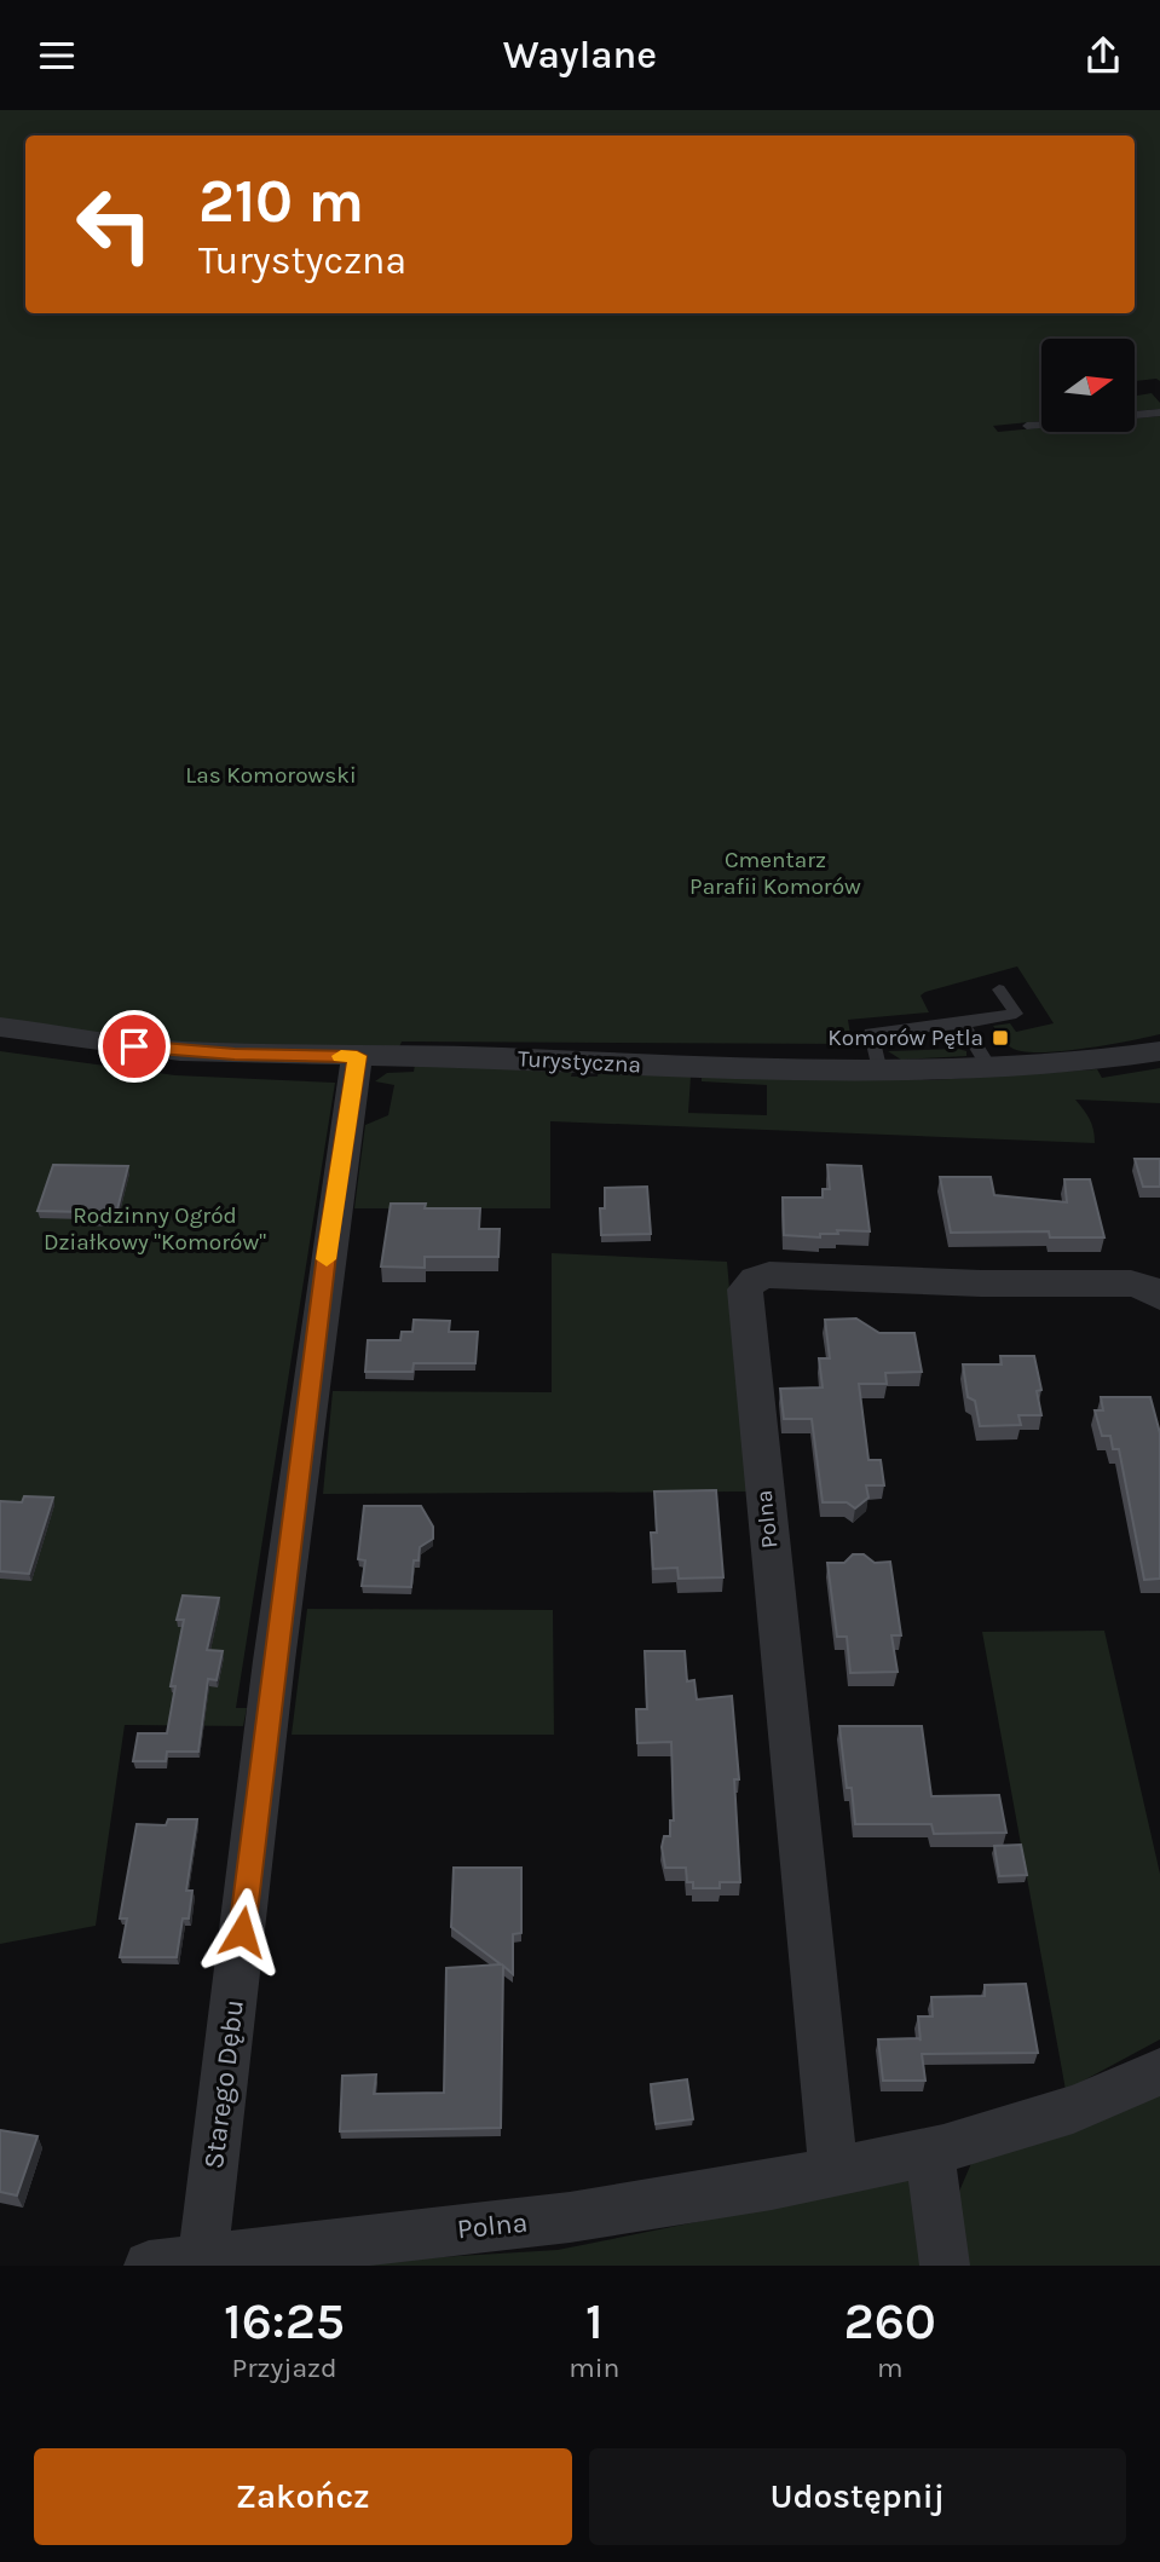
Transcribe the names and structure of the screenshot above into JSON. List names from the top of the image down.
{
  "streets": {
    "street": ["Turystyczna", "Polna", "Starego Dębu"]
  },
  "crossings": [
    ["Turystyczna", "Starego Dębu"],
    ["Polna", "Starego Dębu"]
  ],
  "parks": ["Las Komorowski", "Cmentarz Parafii Komorów", "Rodzinny Ogród Działkowy \"Komorów\""],
  "places": {
    "transit": ["Komorów Pętla"]
  },
  "north": "right",
  "page": {
    "header": "Waylane",
    "turn": ["210 m", "Turystyczna"],
    "eta": [
      "16:25",
      "Przyjazd",
      "1",
      "min",
      "260",
      "m"
    ],
    "buttons": ["Zakończ", "Udostępnij"]
  }
}
